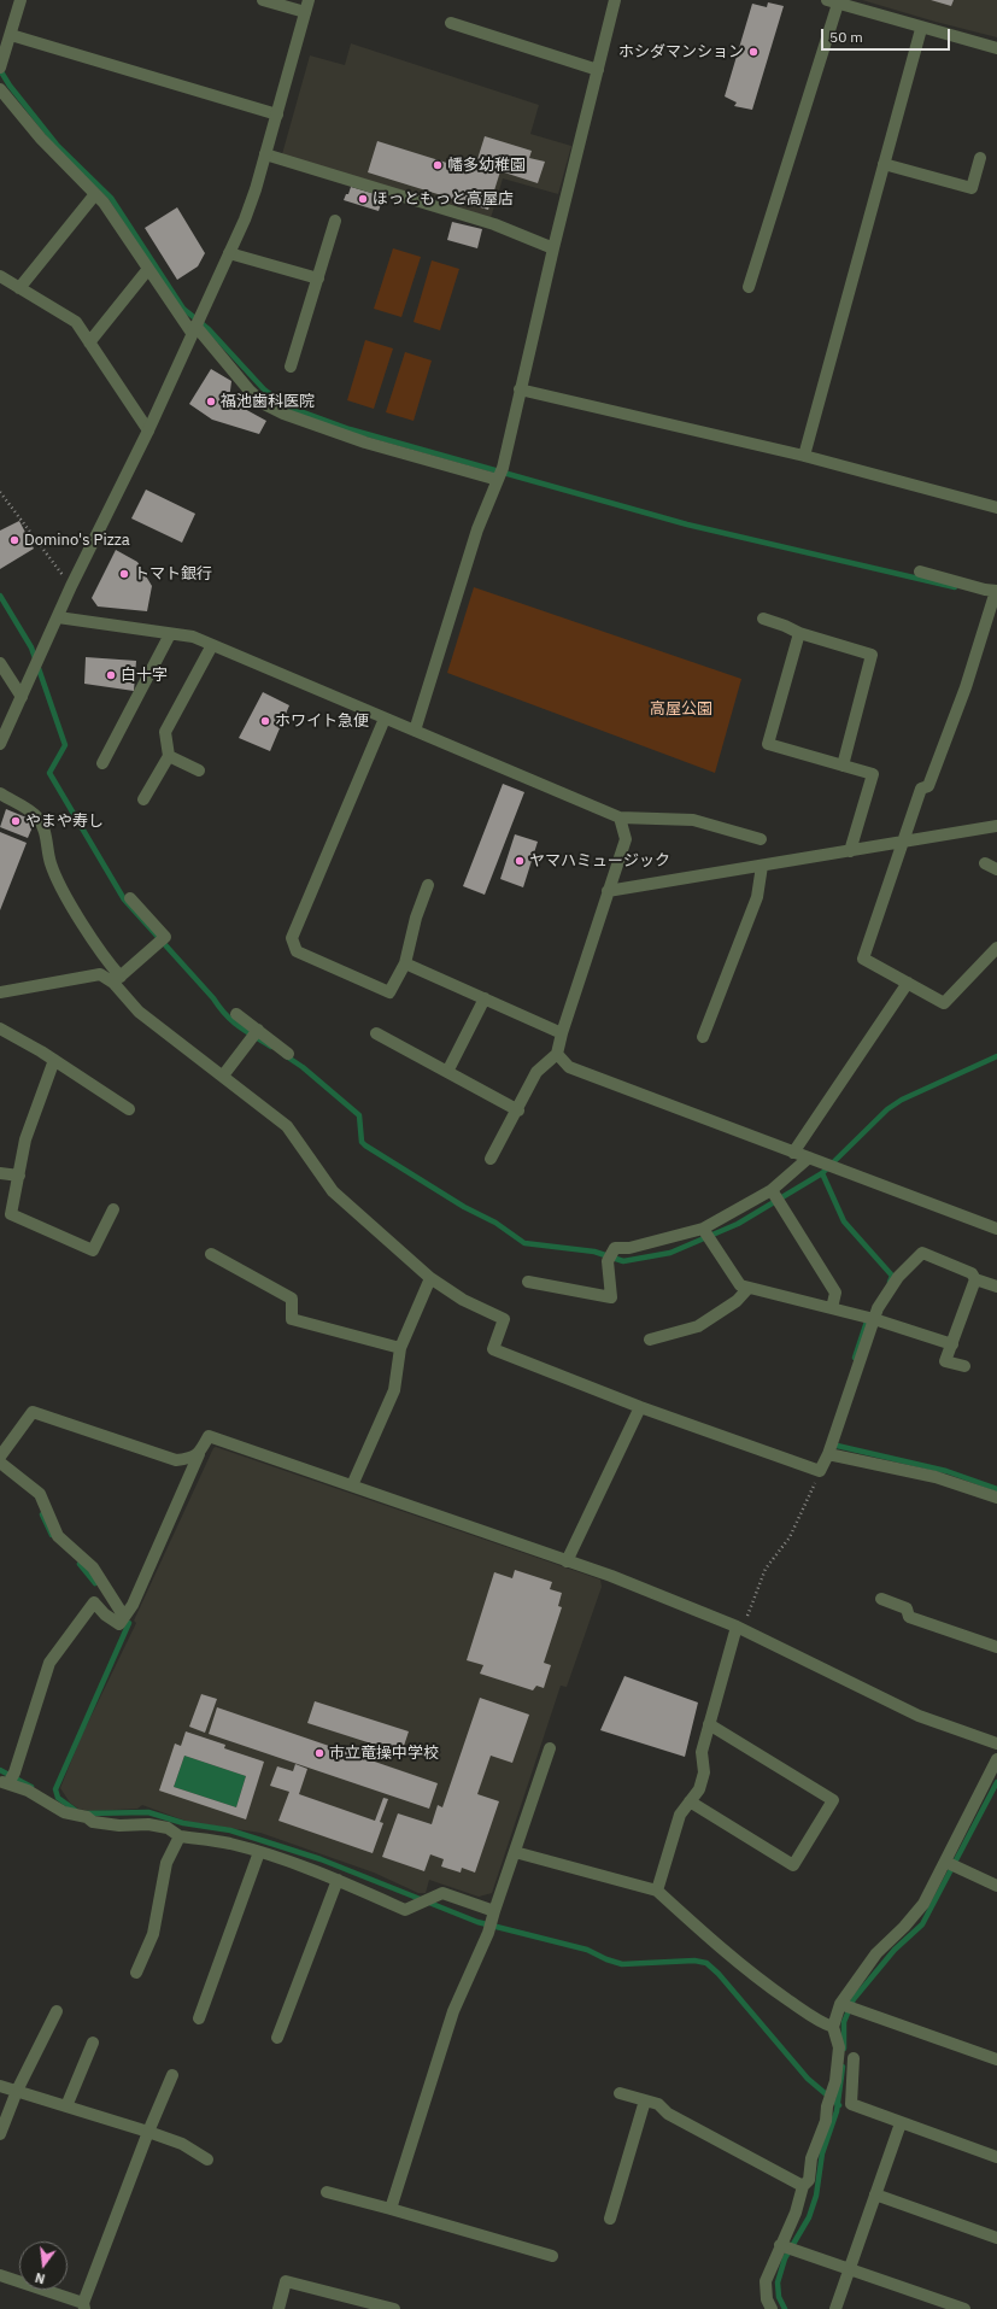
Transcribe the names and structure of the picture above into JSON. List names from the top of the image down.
{
  "parks": ["高屋公園"],
  "places": [
    "ホシダマンション",
    "幡多幼稚園",
    "ほっともっと高屋店",
    "福池歯科医院",
    "Domino's Pizza",
    "トマト銀行",
    "白十字",
    "ホワイト急便",
    "やまや寿し",
    "ヤマハミュージック",
    "市立竜操中学校"
  ],
  "scale_bar": "50 m",
  "north": "bottom"
}
